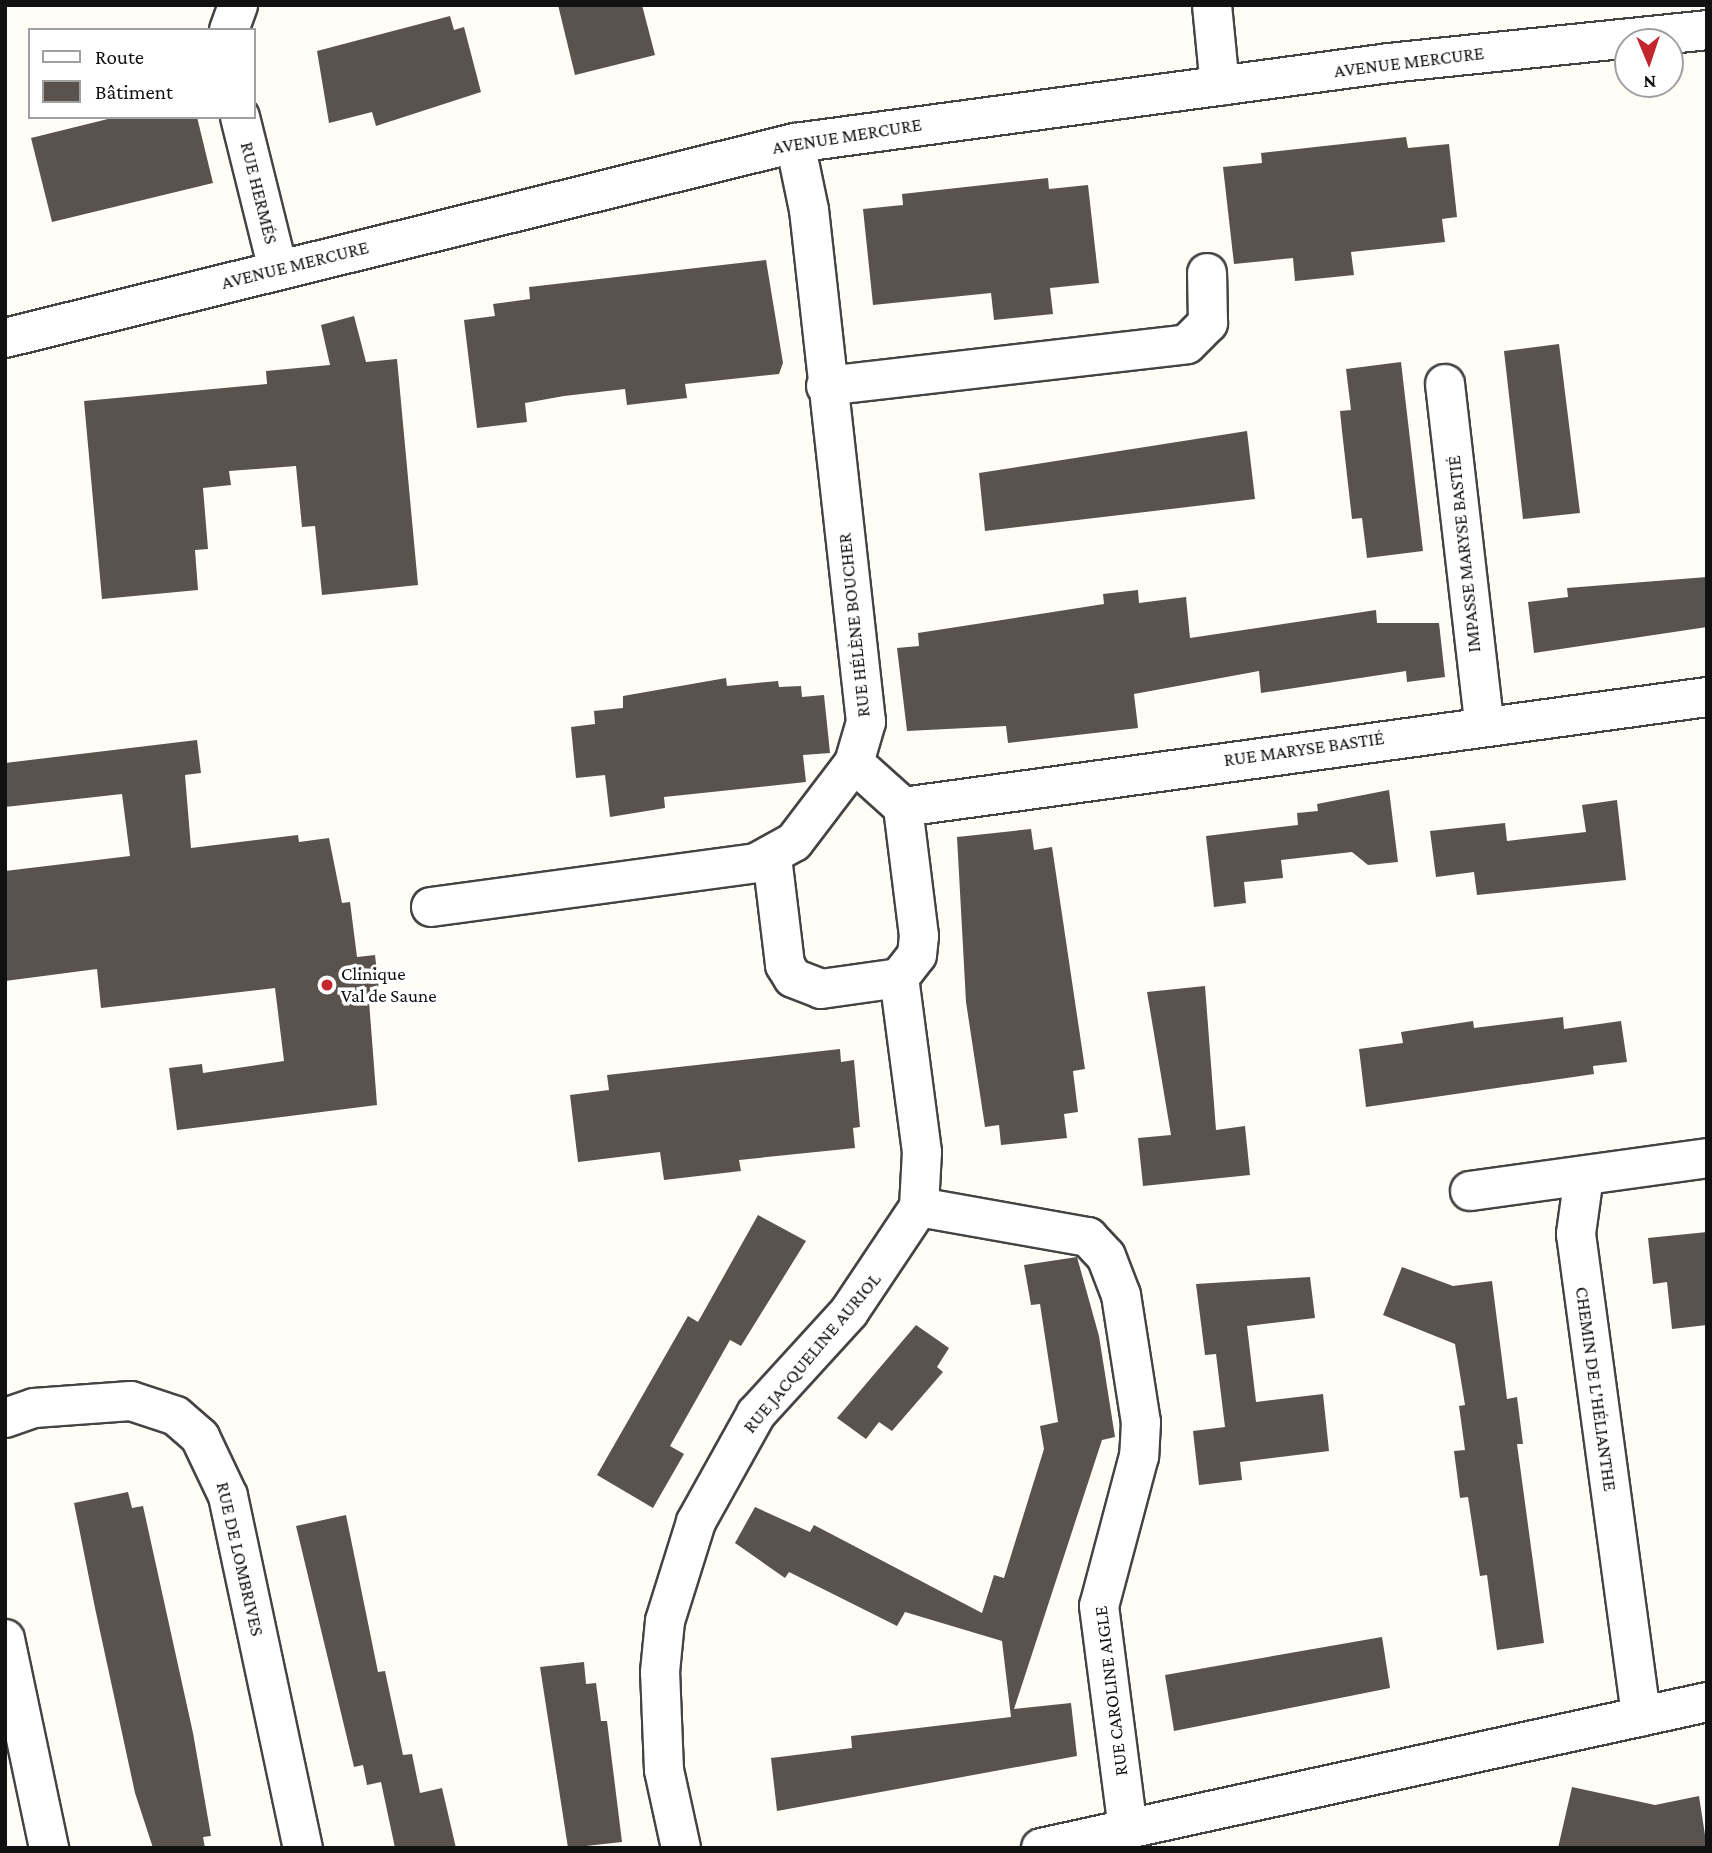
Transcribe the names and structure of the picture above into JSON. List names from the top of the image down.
{
  "streets": {
    "street": [
      "AVENUE MERCURE",
      "RUE HERMÉS",
      "IMPASSE MARYSE BASTIÉ",
      "RUE HÉLÈNE BOUCHER",
      "RUE MARYSE BASTIÉ",
      "RUE JACQUELINE AURIOL",
      "CHEMIN DE L'HÉLIANTHE",
      "RUE DE LOMBRIVES",
      "RUE CAROLINE AIGLE"
    ]
  },
  "crossings": [
    ["AVENUE MERCURE", "RUE HERMÉS"],
    ["AVENUE MERCURE", "RUE HÉLÈNE BOUCHER"],
    ["IMPASSE MARYSE BASTIÉ", "RUE MARYSE BASTIÉ"],
    ["RUE JACQUELINE AURIOL", "RUE CAROLINE AIGLE"]
  ],
  "places": ["Clinique Val de Saune"],
  "legend": ["Route", "Bâtiment"],
  "north": "bottom"
}
